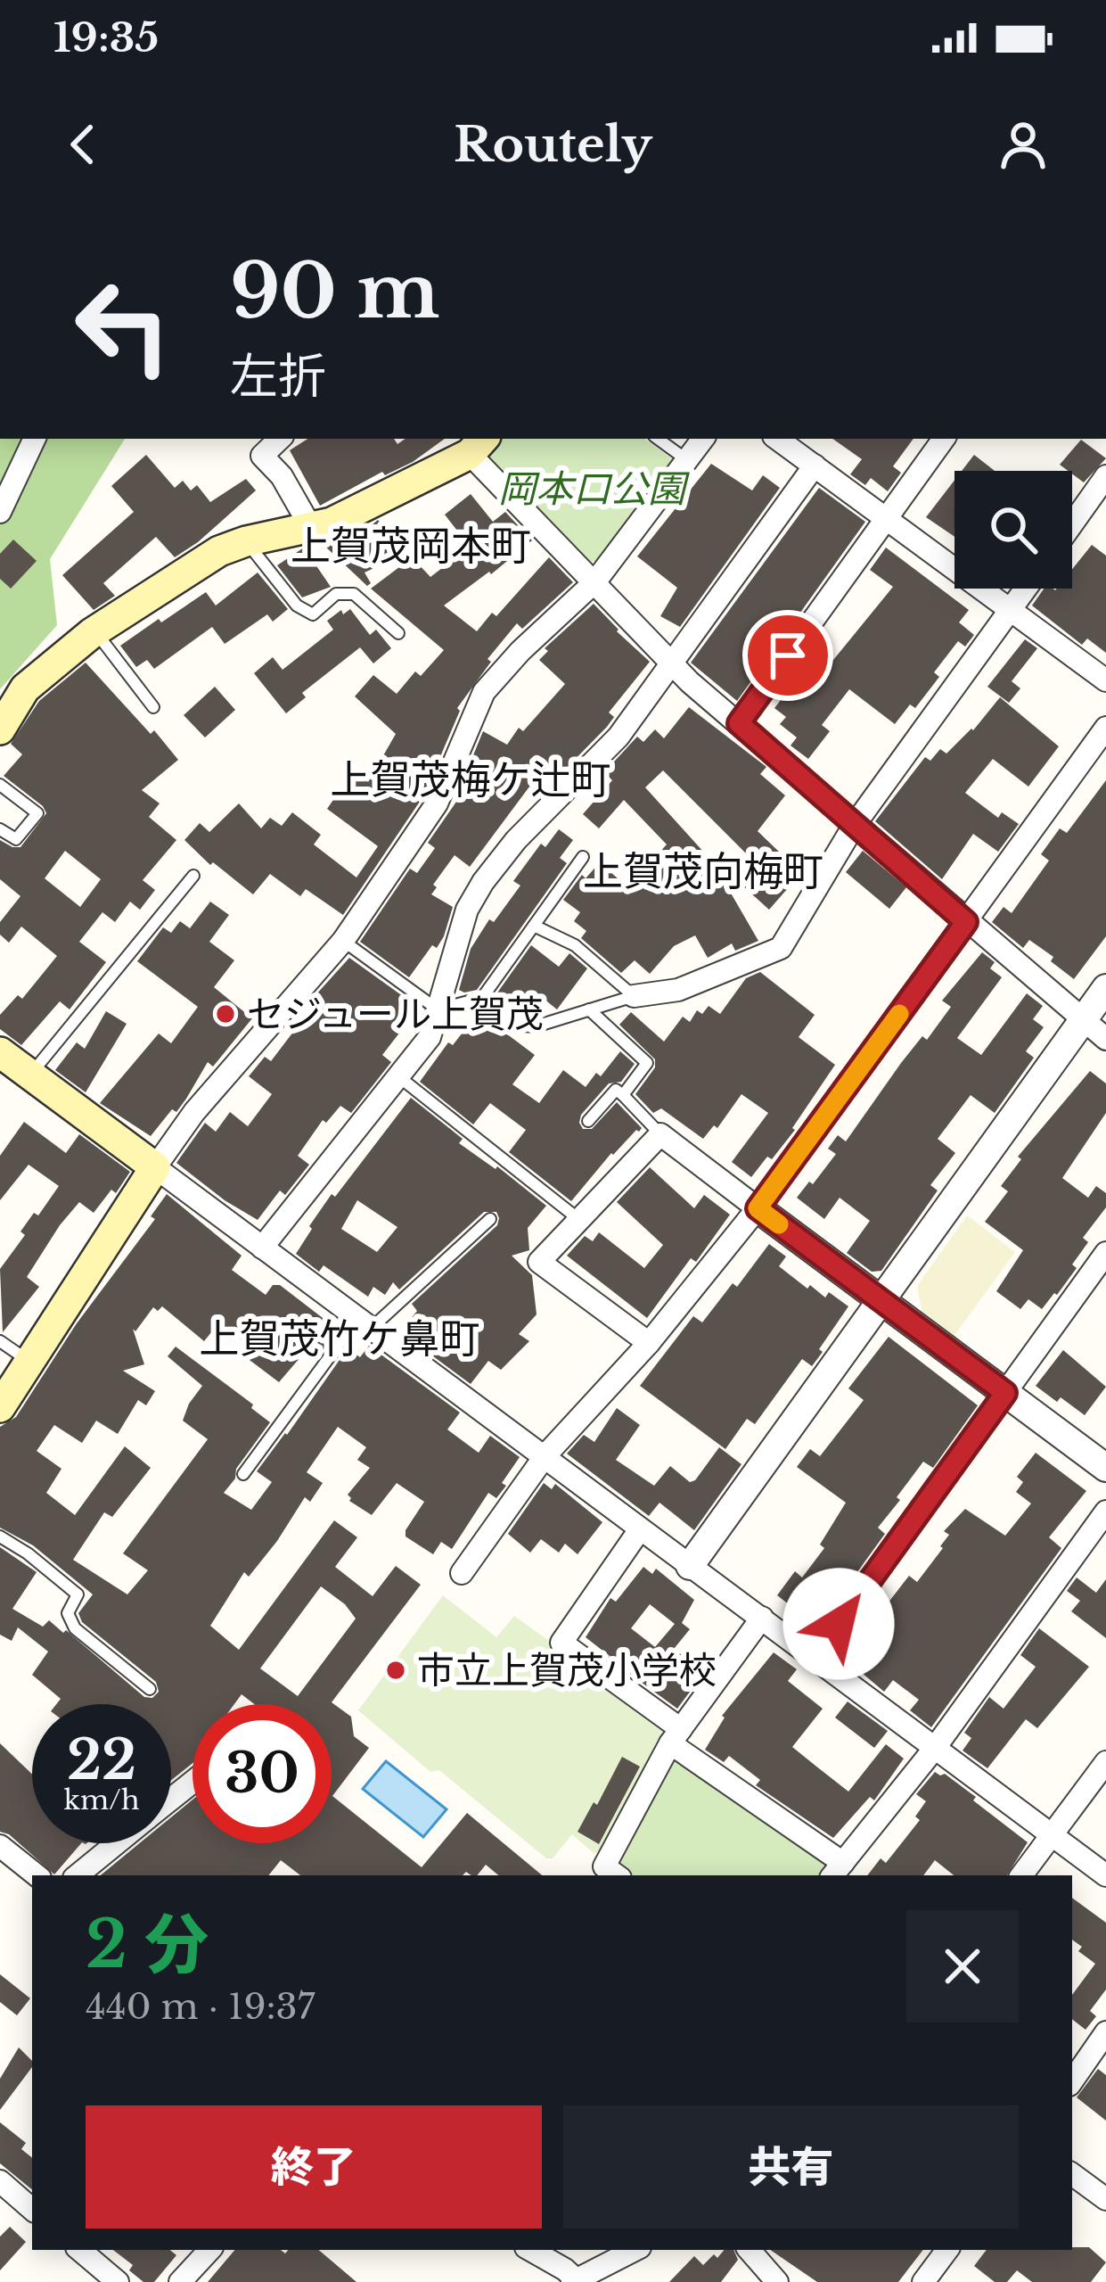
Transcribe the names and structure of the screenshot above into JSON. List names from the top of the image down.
{
  "districts": [
    "上賀茂岡本町",
    "上賀茂梅ケ辻町",
    "上賀茂向梅町",
    "上賀茂竹ケ鼻町"
  ],
  "parks": ["岡本口公園"],
  "places": ["セジュール上賀茂", "市立上賀茂小学校"],
  "page": {
    "status": "19:35",
    "header": "Routely",
    "turn": ["90 m", "左折"],
    "speed": "22 km/h",
    "limit": "30",
    "heading": ["2 分", "440 m · 19:37"],
    "buttons": ["終了", "共有"]
  }
}
